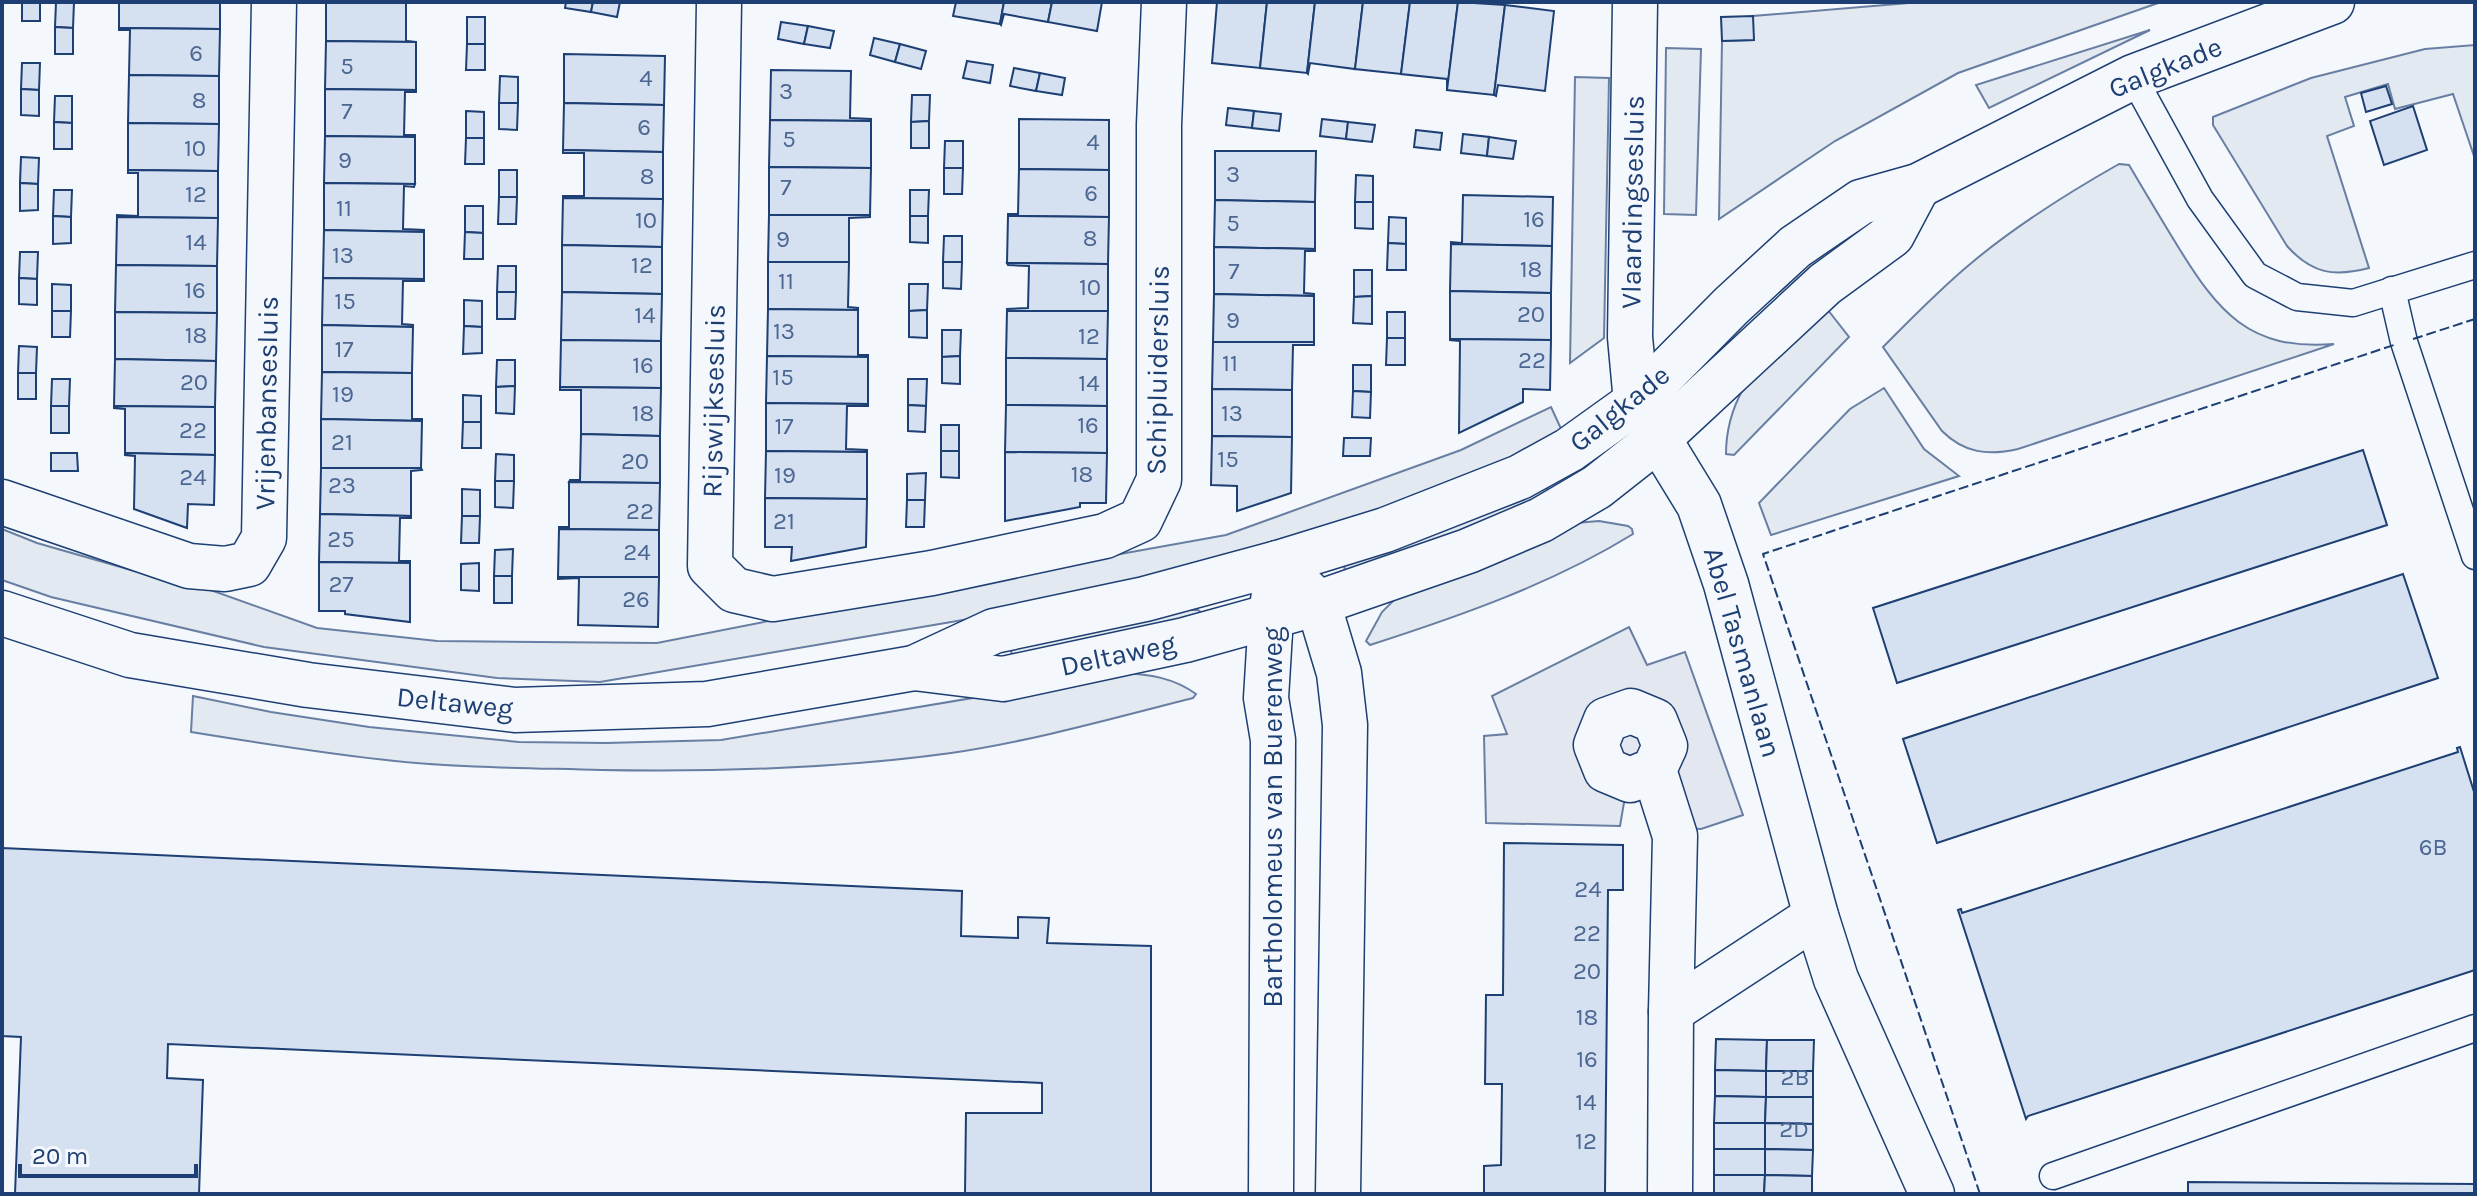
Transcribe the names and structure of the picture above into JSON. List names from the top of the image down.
{
  "streets": {
    "street": [
      "Galgkade",
      "Vlaardingsesluis",
      "Schipluidersluis",
      "Rijswijksesluis",
      "Vrijenbansesluis",
      "Abel Tasmanlaan",
      "Deltaweg",
      "Bartholomeus van Buerenweg"
    ]
  },
  "crossings": [
    ["Galgkade", "Vlaardingsesluis"],
    ["Galgkade", "Abel Tasmanlaan"],
    ["Galgkade", "Deltaweg"],
    ["Galgkade", "Bartholomeus van Buerenweg"],
    ["Vlaardingsesluis", "Abel Tasmanlaan"],
    ["Schipluidersluis", "Rijswijksesluis"],
    ["Deltaweg", "Bartholomeus van Buerenweg"]
  ],
  "house_numbers": [
    "6",
    "5",
    "4",
    "3",
    "8",
    "7",
    "6",
    "5",
    "4",
    "10",
    "9",
    "3",
    "8",
    "7",
    "6",
    "12",
    "11",
    "16",
    "10",
    "5",
    "8",
    "9",
    "14",
    "13",
    "12",
    "18",
    "7",
    "11",
    "10",
    "16",
    "15",
    "20",
    "14",
    "9",
    "13",
    "18",
    "12",
    "17",
    "22",
    "11",
    "16",
    "15",
    "20",
    "14",
    "19",
    "18",
    "13",
    "16",
    "17",
    "22",
    "21",
    "15",
    "20",
    "18",
    "19",
    "24",
    "23",
    "22",
    "21",
    "25",
    "24",
    "27",
    "26",
    "6B",
    "24",
    "22",
    "20",
    "18",
    "16",
    "2B",
    "14",
    "2D",
    "12"
  ],
  "scale_bar": "20 m"
}
